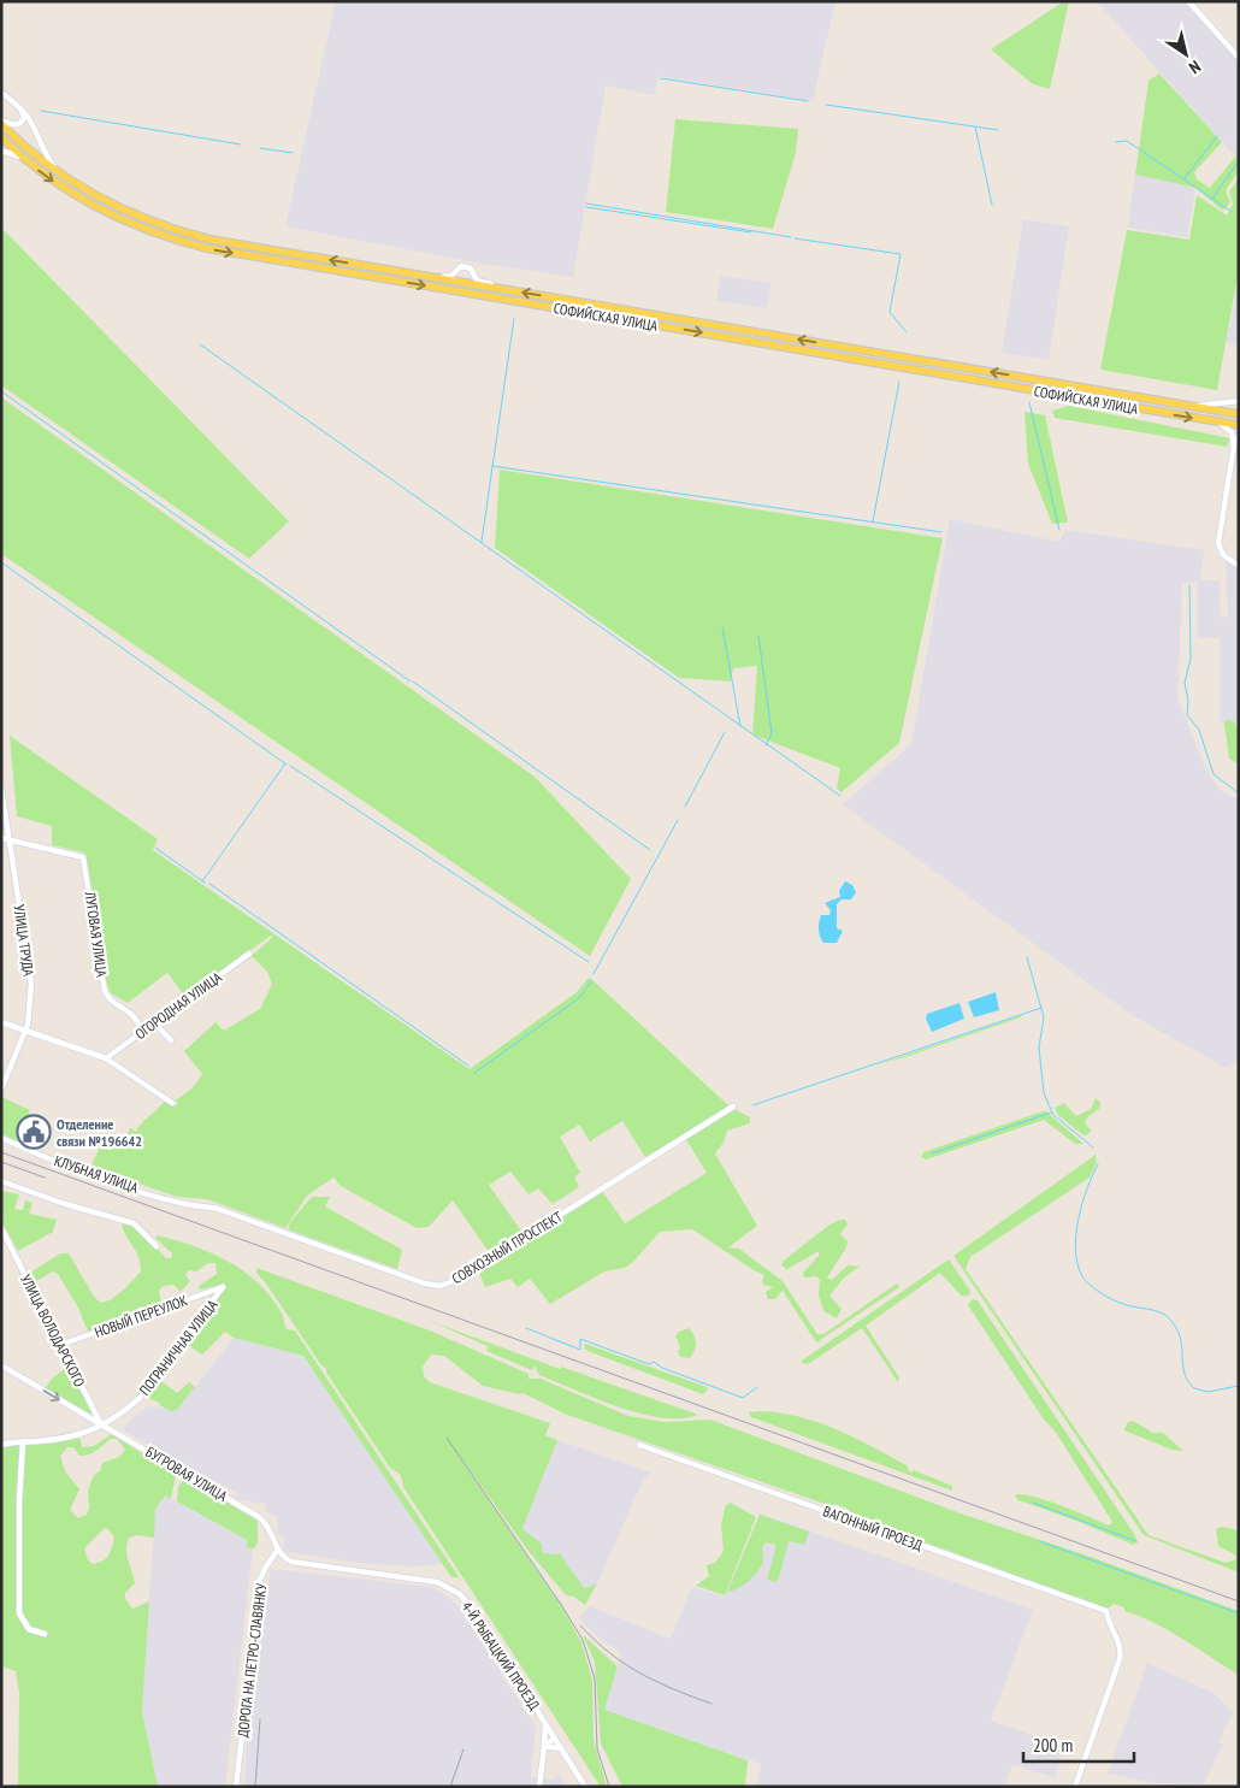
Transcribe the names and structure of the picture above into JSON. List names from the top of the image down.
{
  "streets": {
    "main road": ["СОФИЙСКАЯ УЛИЦА"],
    "street": [
      "ЛУГОВАЯ УЛИЦА",
      "УЛИЦА ТРУДА",
      "ОГОРОДНАЯ УЛИЦА",
      "КЛУБНАЯ УЛИЦА",
      "СОВХОЗНЫЙ ПРОСПЕКТ",
      "НОВЫЙ ПЕРЕУЛОК",
      "УЛИЦА ВОЛОДАРСКОГО",
      "ПОГРАНИЧНАЯ УЛИЦА",
      "БУГРОВАЯ УЛИЦА",
      "ВАГОННЫЙ ПРОЕЗД",
      "4-Й РЫБАЦКИЙ ПРОЕЗД",
      "ДОРОГА НА ПЕТРО-СЛАВЯНКУ"
    ]
  },
  "crossings": [
    ["ЛУГОВАЯ УЛИЦА", "УЛИЦА ТРУДА"],
    ["ЛУГОВАЯ УЛИЦА", "ОГОРОДНАЯ УЛИЦА"],
    ["КЛУБНАЯ УЛИЦА", "СОВХОЗНЫЙ ПРОСПЕКТ"],
    ["НОВЫЙ ПЕРЕУЛОК", "УЛИЦА ВОЛОДАРСКОГО"],
    ["НОВЫЙ ПЕРЕУЛОК", "ПОГРАНИЧНАЯ УЛИЦА"],
    ["УЛИЦА ВОЛОДАРСКОГО", "ПОГРАНИЧНАЯ УЛИЦА"],
    ["УЛИЦА ВОЛОДАРСКОГО", "БУГРОВАЯ УЛИЦА"],
    ["БУГРОВАЯ УЛИЦА", "4-Й РЫБАЦКИЙ ПРОЕЗД"],
    ["БУГРОВАЯ УЛИЦА", "ДОРОГА НА ПЕТРО-СЛАВЯНКУ"],
    ["4-Й РЫБАЦКИЙ ПРОЕЗД", "ДОРОГА НА ПЕТРО-СЛАВЯНКУ"]
  ],
  "places": {
    "public building": ["Отделение связи №196642"]
  },
  "scale_bar": "200 m",
  "north": "bottom right"
}
